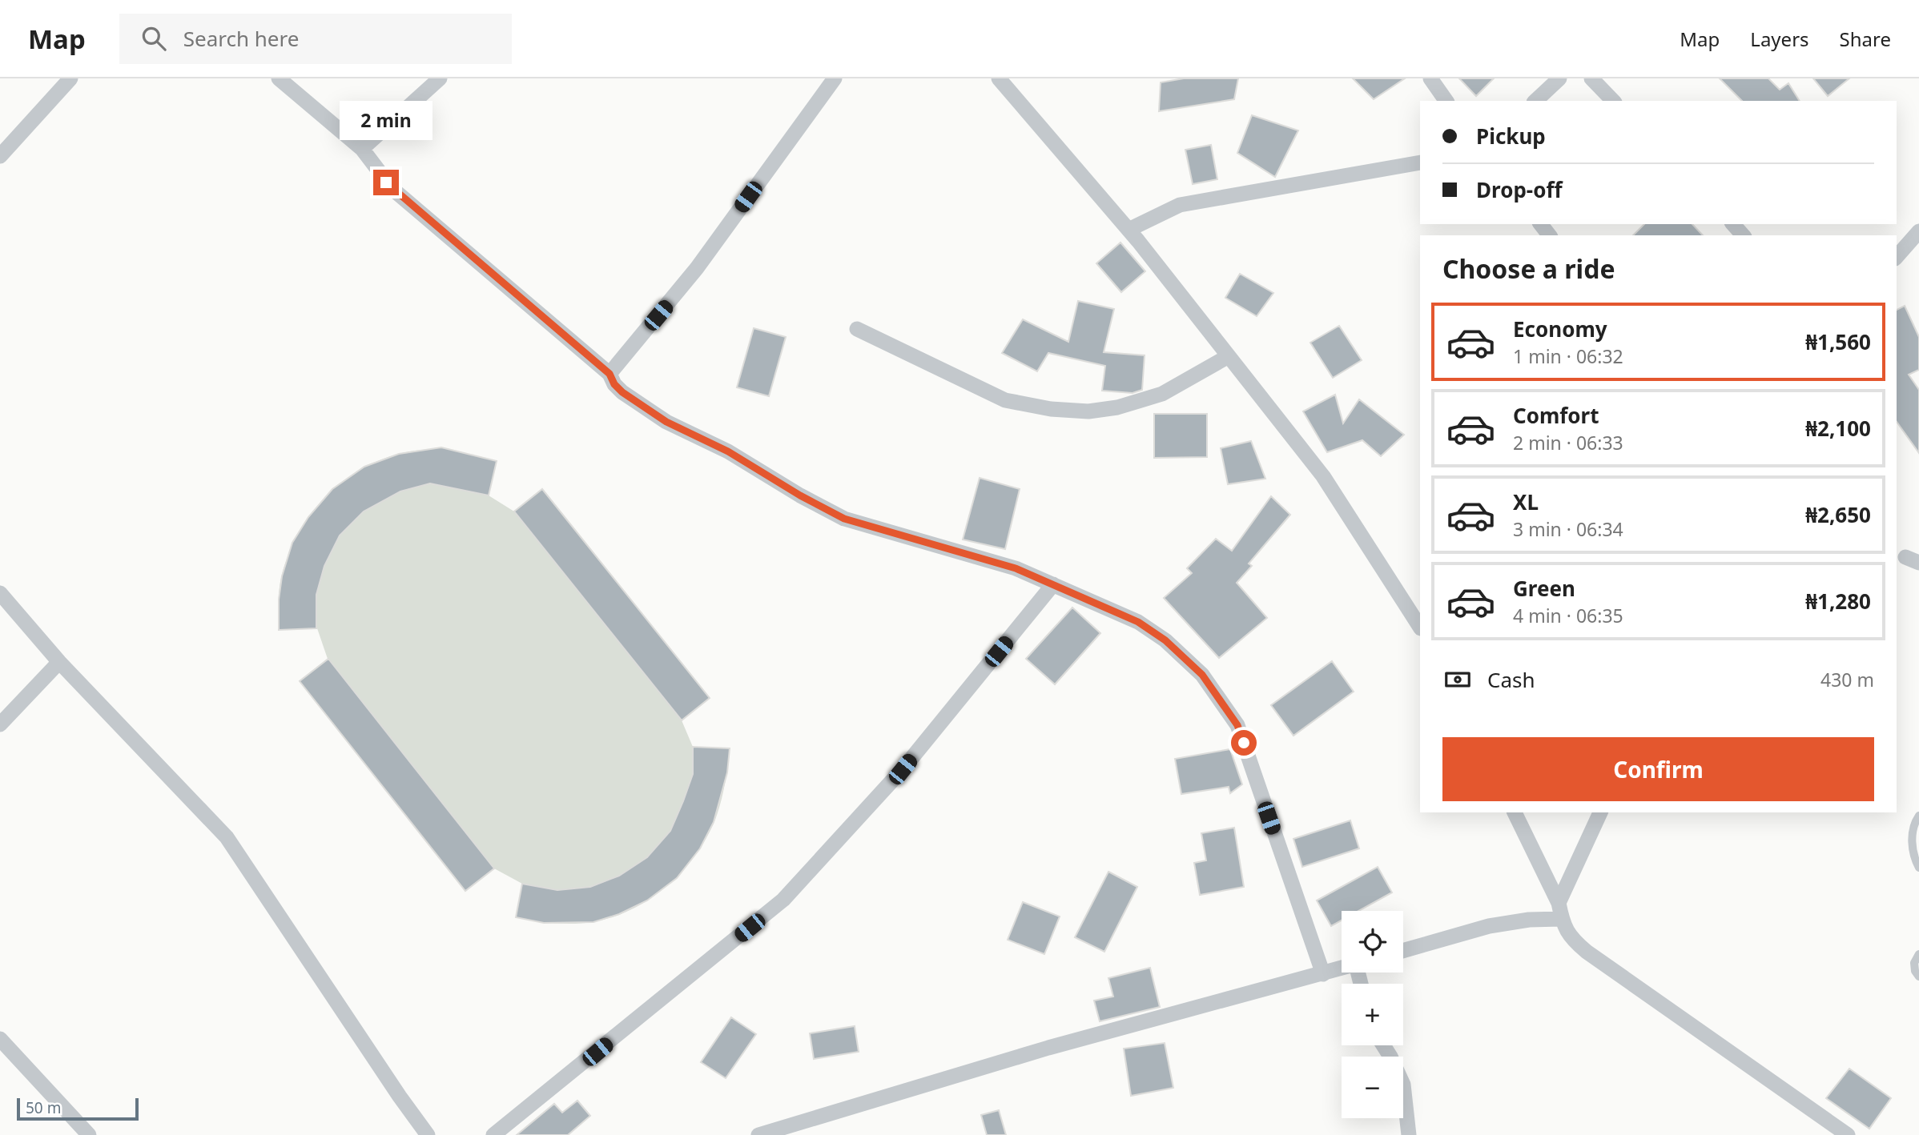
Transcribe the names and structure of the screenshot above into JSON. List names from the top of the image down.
{
  "scale_bar": "50 m",
  "page": {
    "header": "Map",
    "search": "Search here",
    "nav": ["Map", "Layers", "Share"],
    "bubble": "2 min",
    "banner": ["Pickup", "Drop-off"],
    "heading": "Choose a ride",
    "list": [
      {
        "name": "Economy",
        "note": "1 min · 06:32",
        "value": "₦1,560"
      },
      {
        "name": "Comfort",
        "note": "2 min · 06:33",
        "value": "₦2,100"
      },
      {
        "name": "XL",
        "note": "3 min · 06:34",
        "value": "₦2,650"
      },
      {
        "name": "Green",
        "note": "4 min · 06:35",
        "value": "₦1,280"
      }
    ],
    "pay": ["Cash", "430 m"],
    "buttons": "Confirm",
    "map_buttons": ["+", "−"],
    "scale": "50 m"
  }
}
